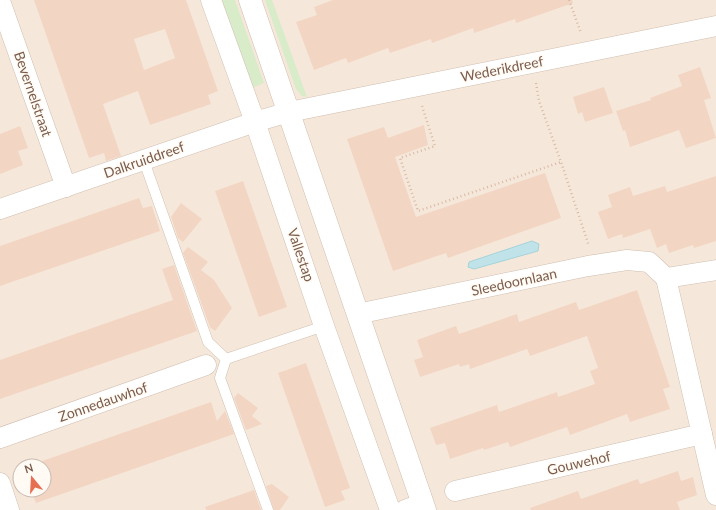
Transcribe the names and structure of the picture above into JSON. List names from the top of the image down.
{
  "streets": {
    "street": [
      "Wederikdreef",
      "Bevernelstraat",
      "Dalkruiddreef",
      "Vallestap",
      "Sleedoornlaan",
      "Zonnedauwhof",
      "Gouwehof"
    ]
  },
  "crossings": [
    ["Wederikdreef", "Dalkruiddreef"],
    ["Bevernelstraat", "Dalkruiddreef"],
    ["Dalkruiddreef", "Vallestap"]
  ],
  "north": "top"
}
